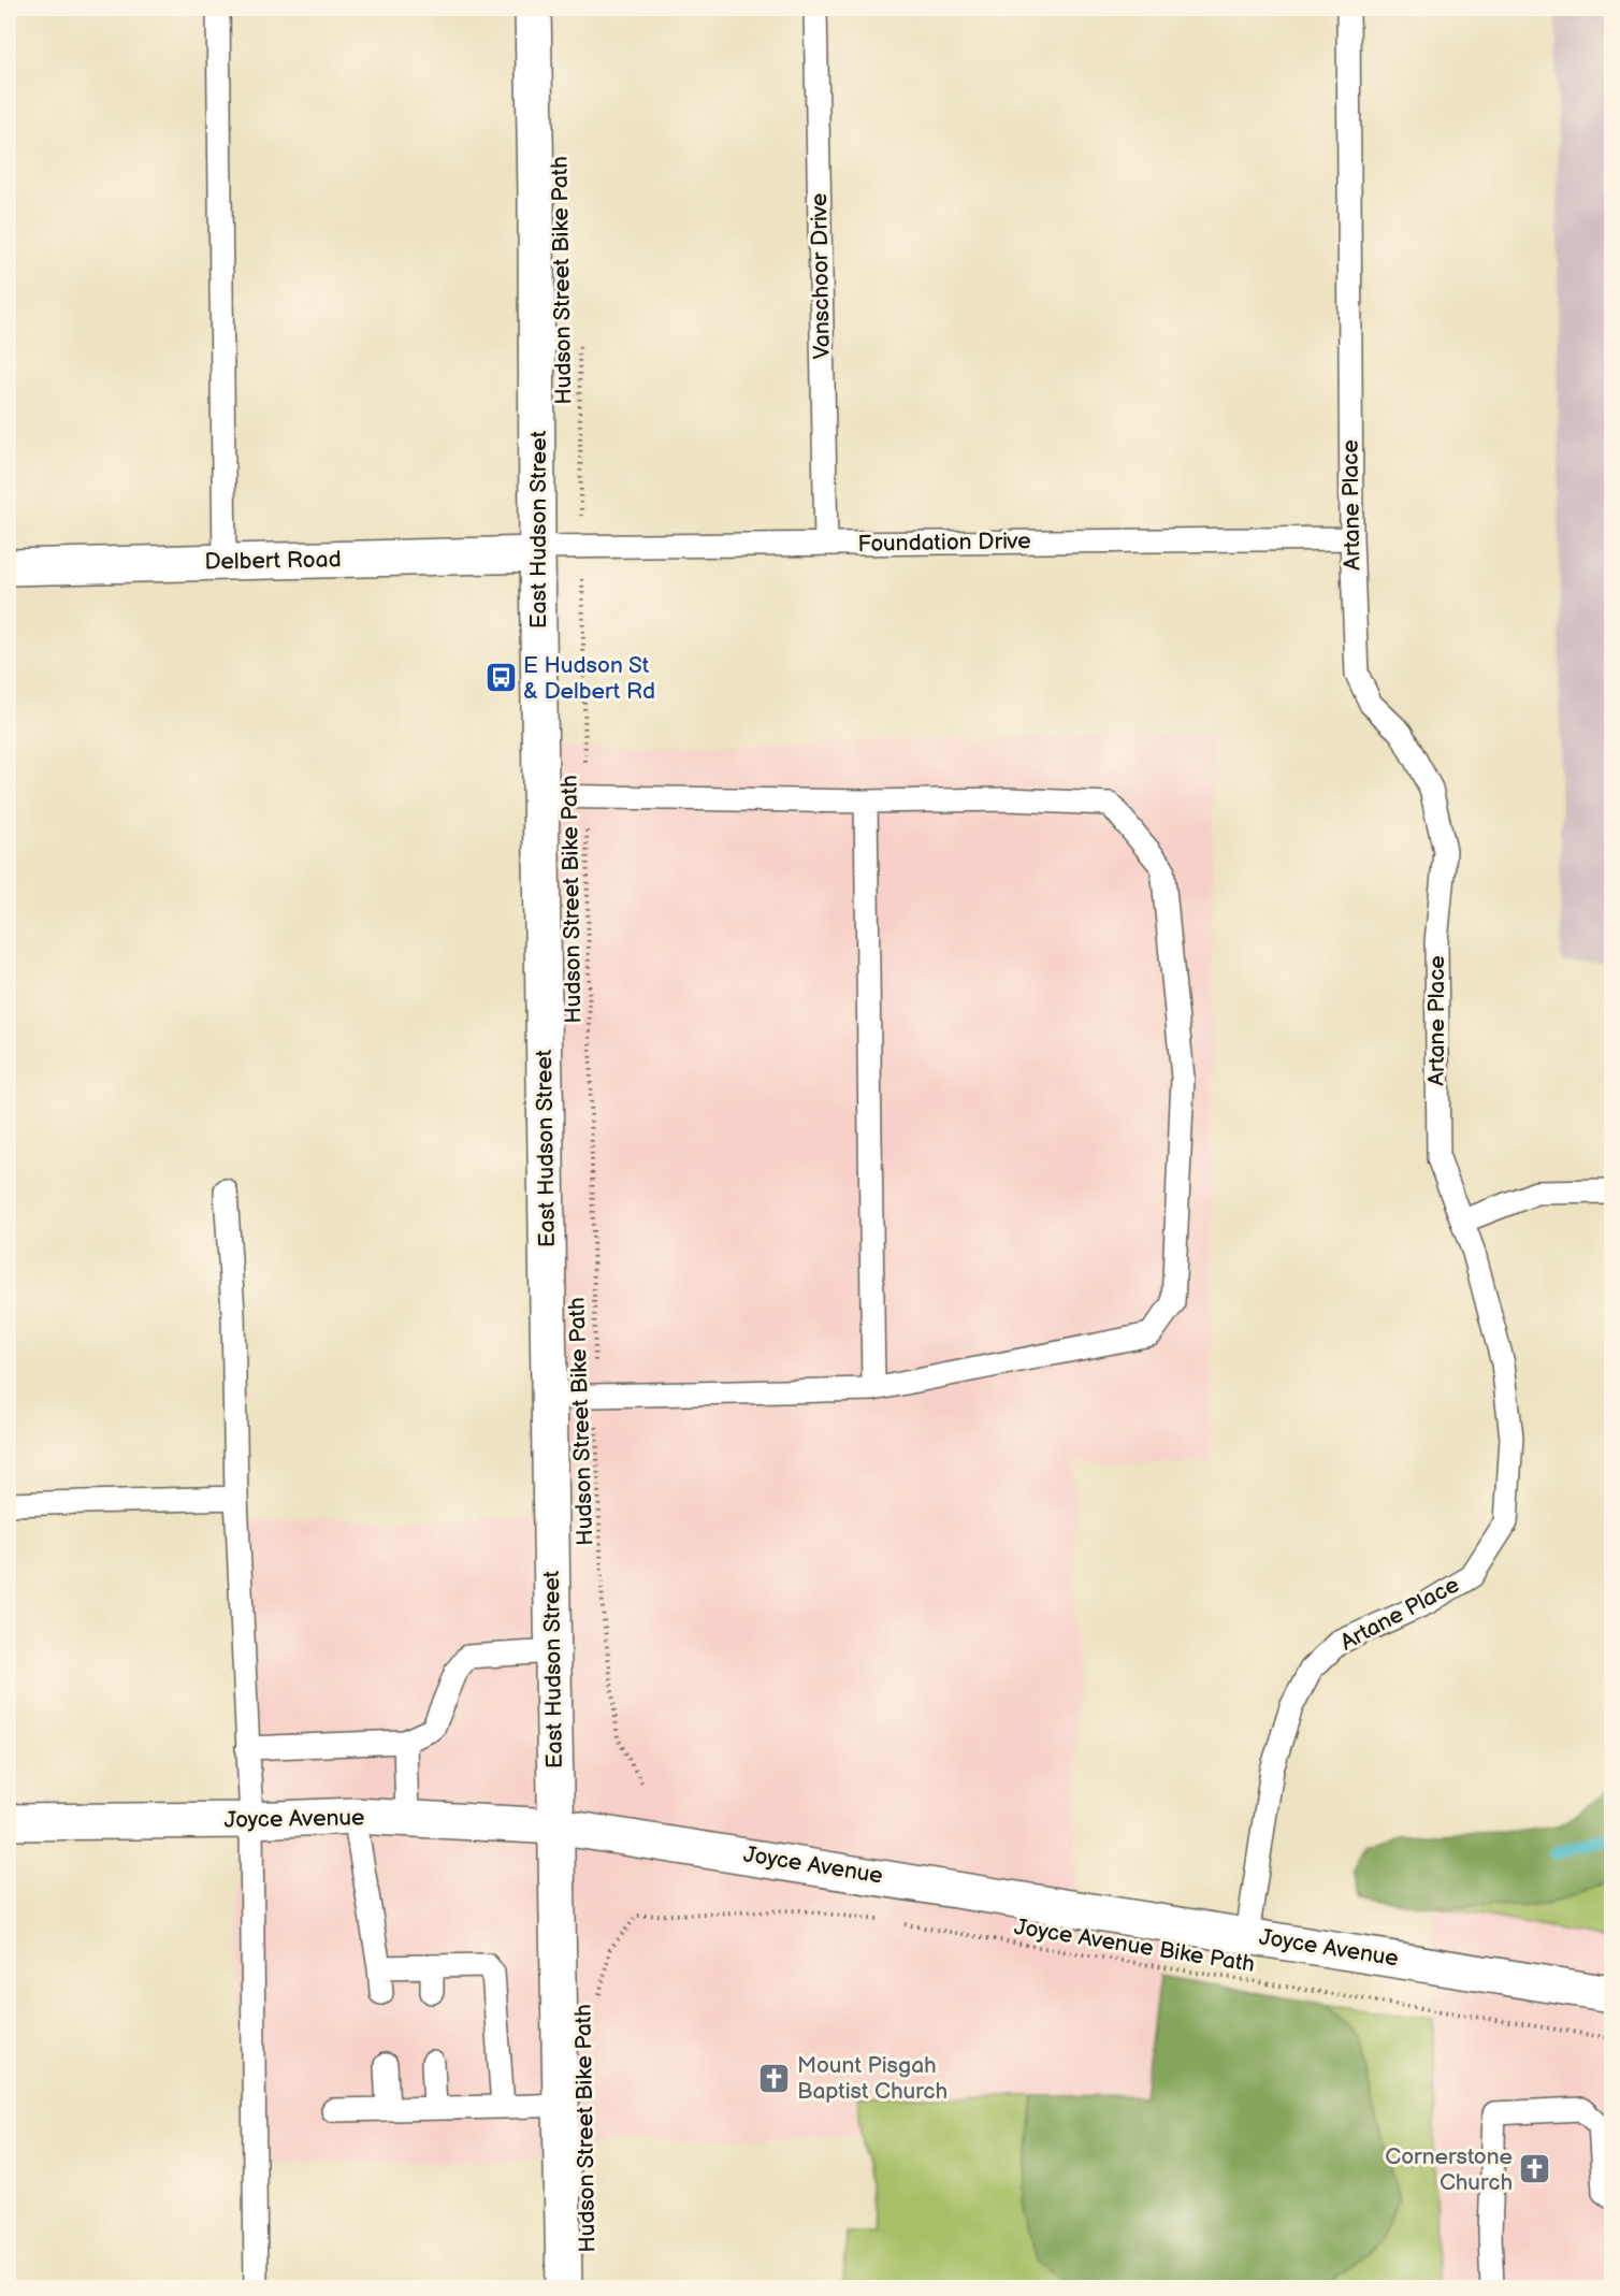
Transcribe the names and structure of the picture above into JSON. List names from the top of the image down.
{
  "streets": {
    "main road": ["East Hudson Street", "Delbert Road", "Joyce Avenue"],
    "lane": ["Vanschoor Drive", "Artane Place", "Foundation Drive"],
    "path": ["Hudson Street Bike Path", "Joyce Avenue Bike Path"]
  },
  "crossings": [
    ["Vanschoor Drive", "Foundation Drive"],
    ["Hudson Street Bike Path", "Foundation Drive"],
    ["Artane Place", "Foundation Drive"],
    ["Artane Place", "Joyce Avenue"],
    ["East Hudson Street", "Foundation Drive"],
    ["East Hudson Street", "Delbert Road"],
    ["East Hudson Street", "Joyce Avenue"],
    ["Foundation Drive", "Delbert Road"]
  ],
  "places": {
    "bus stop": ["E Hudson St & Delbert Rd"],
    "church": ["Mount Pisgah Baptist Church", "Cornerstone Church"]
  }
}
